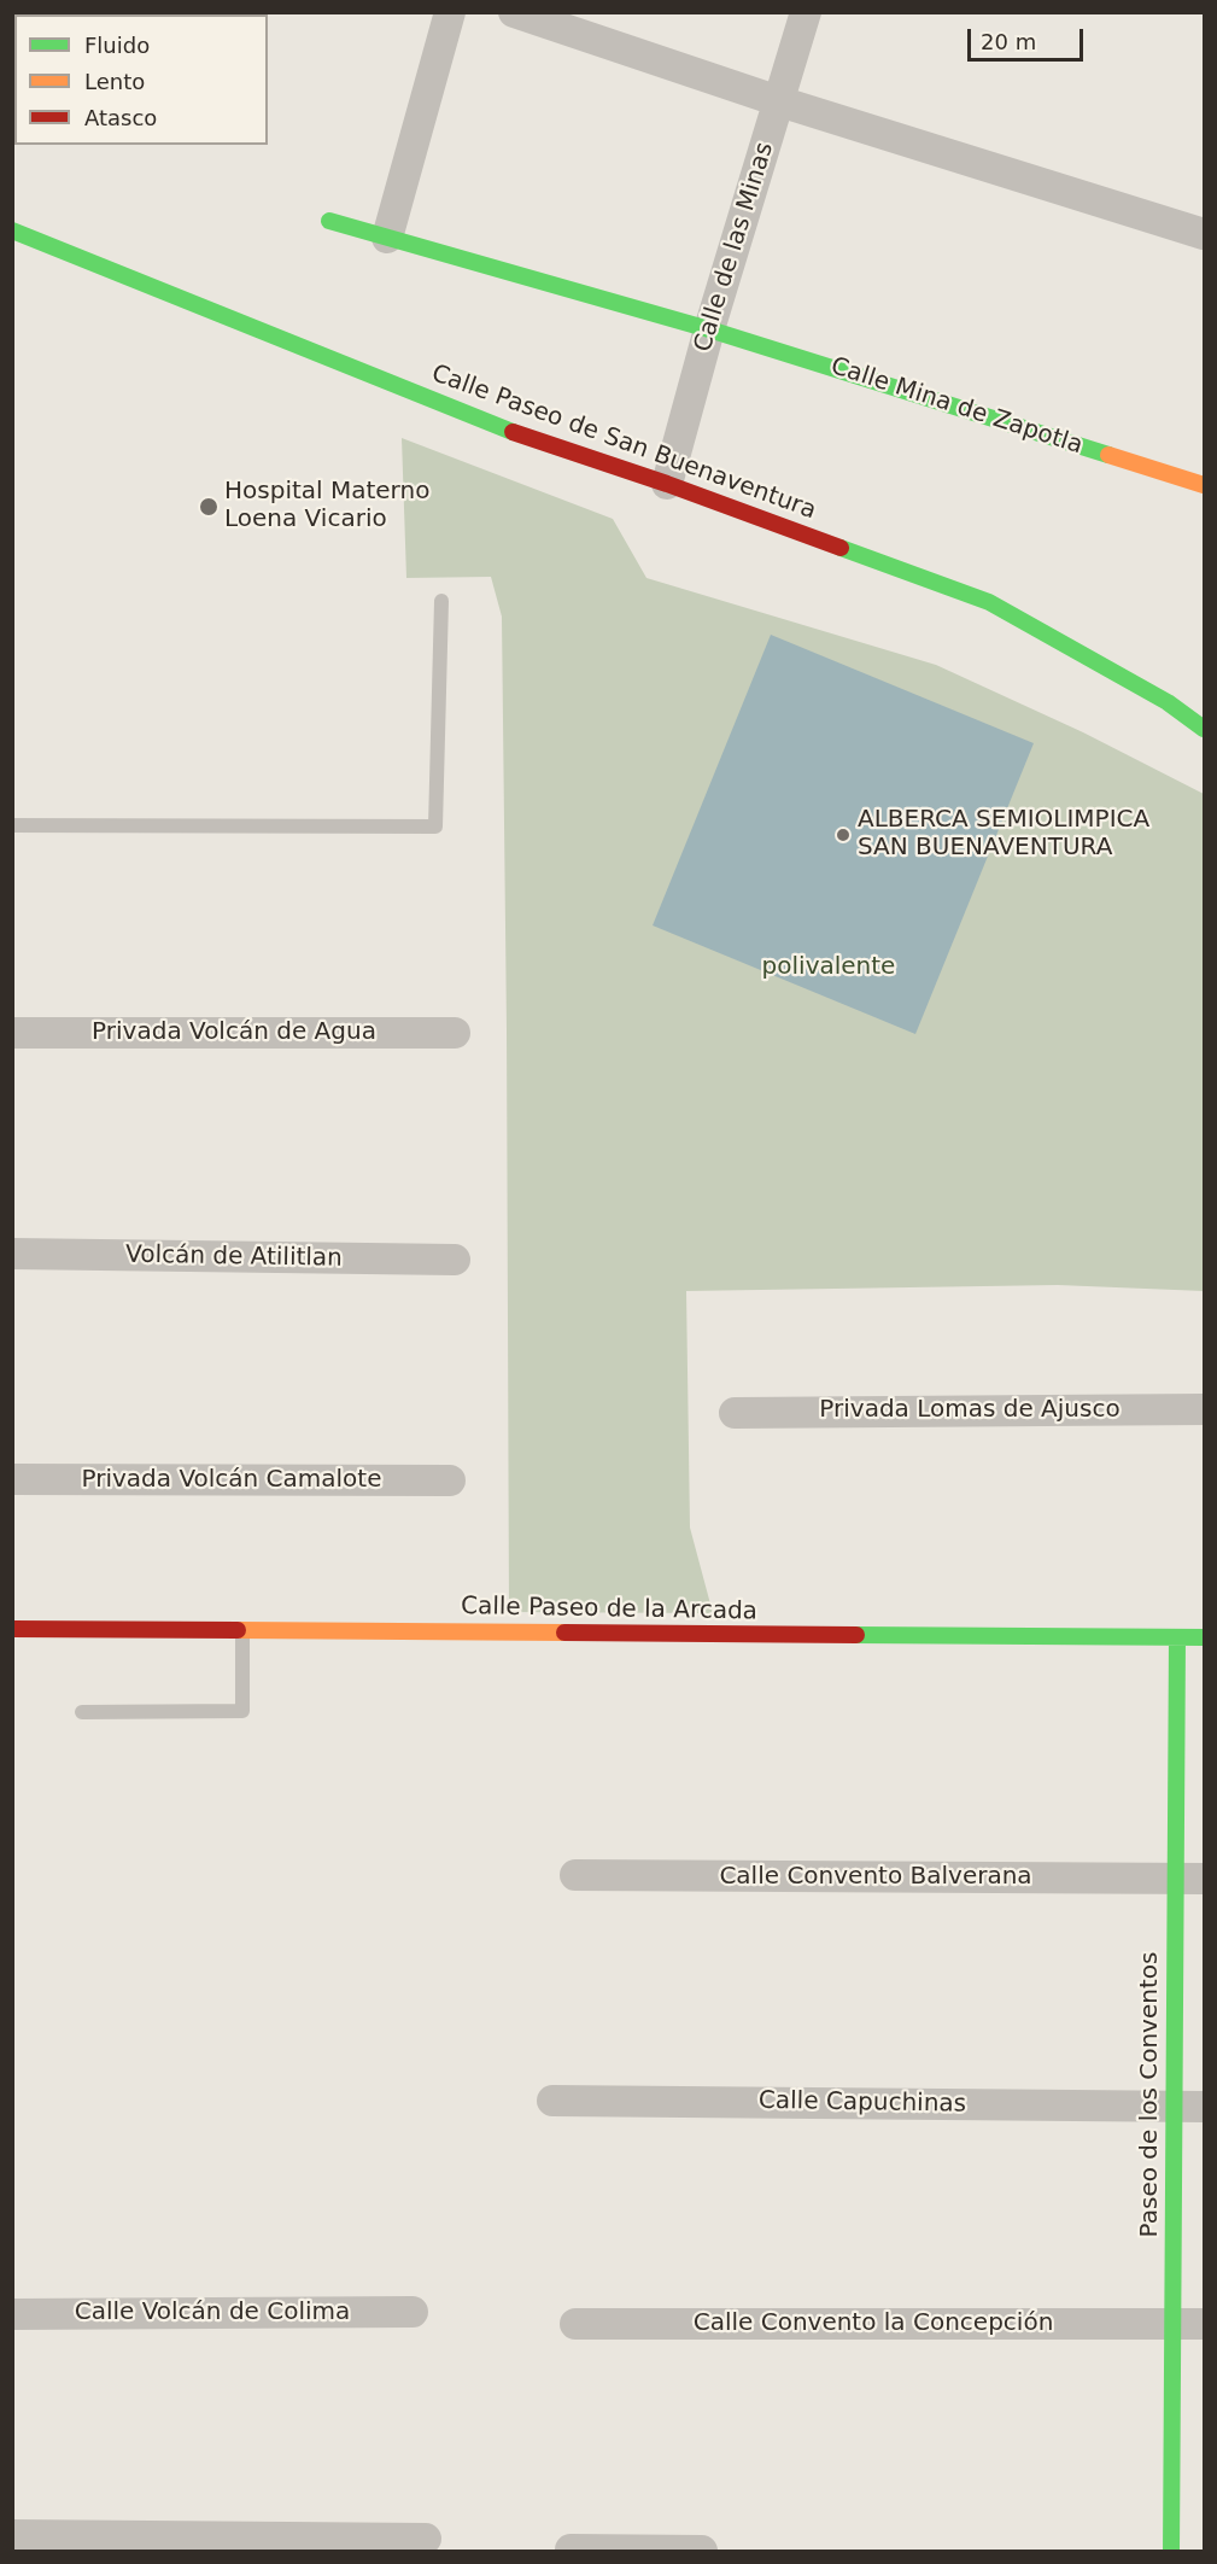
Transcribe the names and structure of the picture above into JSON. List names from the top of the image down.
{
  "streets": {
    "street": [
      "Calle de las Minas",
      "Calle Mina de Zapotla",
      "Calle Paseo de San Buenaventura",
      "Privada Volcán de Agua",
      "Volcán de Atilitlan",
      "Privada Lomas de Ajusco",
      "Privada Volcán Camalote",
      "Calle Paseo de la Arcada",
      "Calle Convento Balverana",
      "Paseo de los Conventos",
      "Calle Capuchinas",
      "Calle Volcán de Colima",
      "Calle Convento la Concepción"
    ]
  },
  "crossings": [
    ["Calle de las Minas", "Calle Mina de Zapotla"],
    ["Calle de las Minas", "Calle Paseo de San Buenaventura"],
    ["Calle Paseo de la Arcada", "Paseo de los Conventos"],
    ["Calle Convento Balverana", "Paseo de los Conventos"],
    ["Paseo de los Conventos", "Calle Capuchinas"],
    ["Paseo de los Conventos", "Calle Convento la Concepción"]
  ],
  "parks": ["polivalente"],
  "places": ["Hospital Materno Loena Vicario", "ALBERCA SEMIOLIMPICA SAN BUENAVENTURA"],
  "legend": ["Fluido", "Lento", "Atasco"],
  "scale_bar": "20 m"
}
